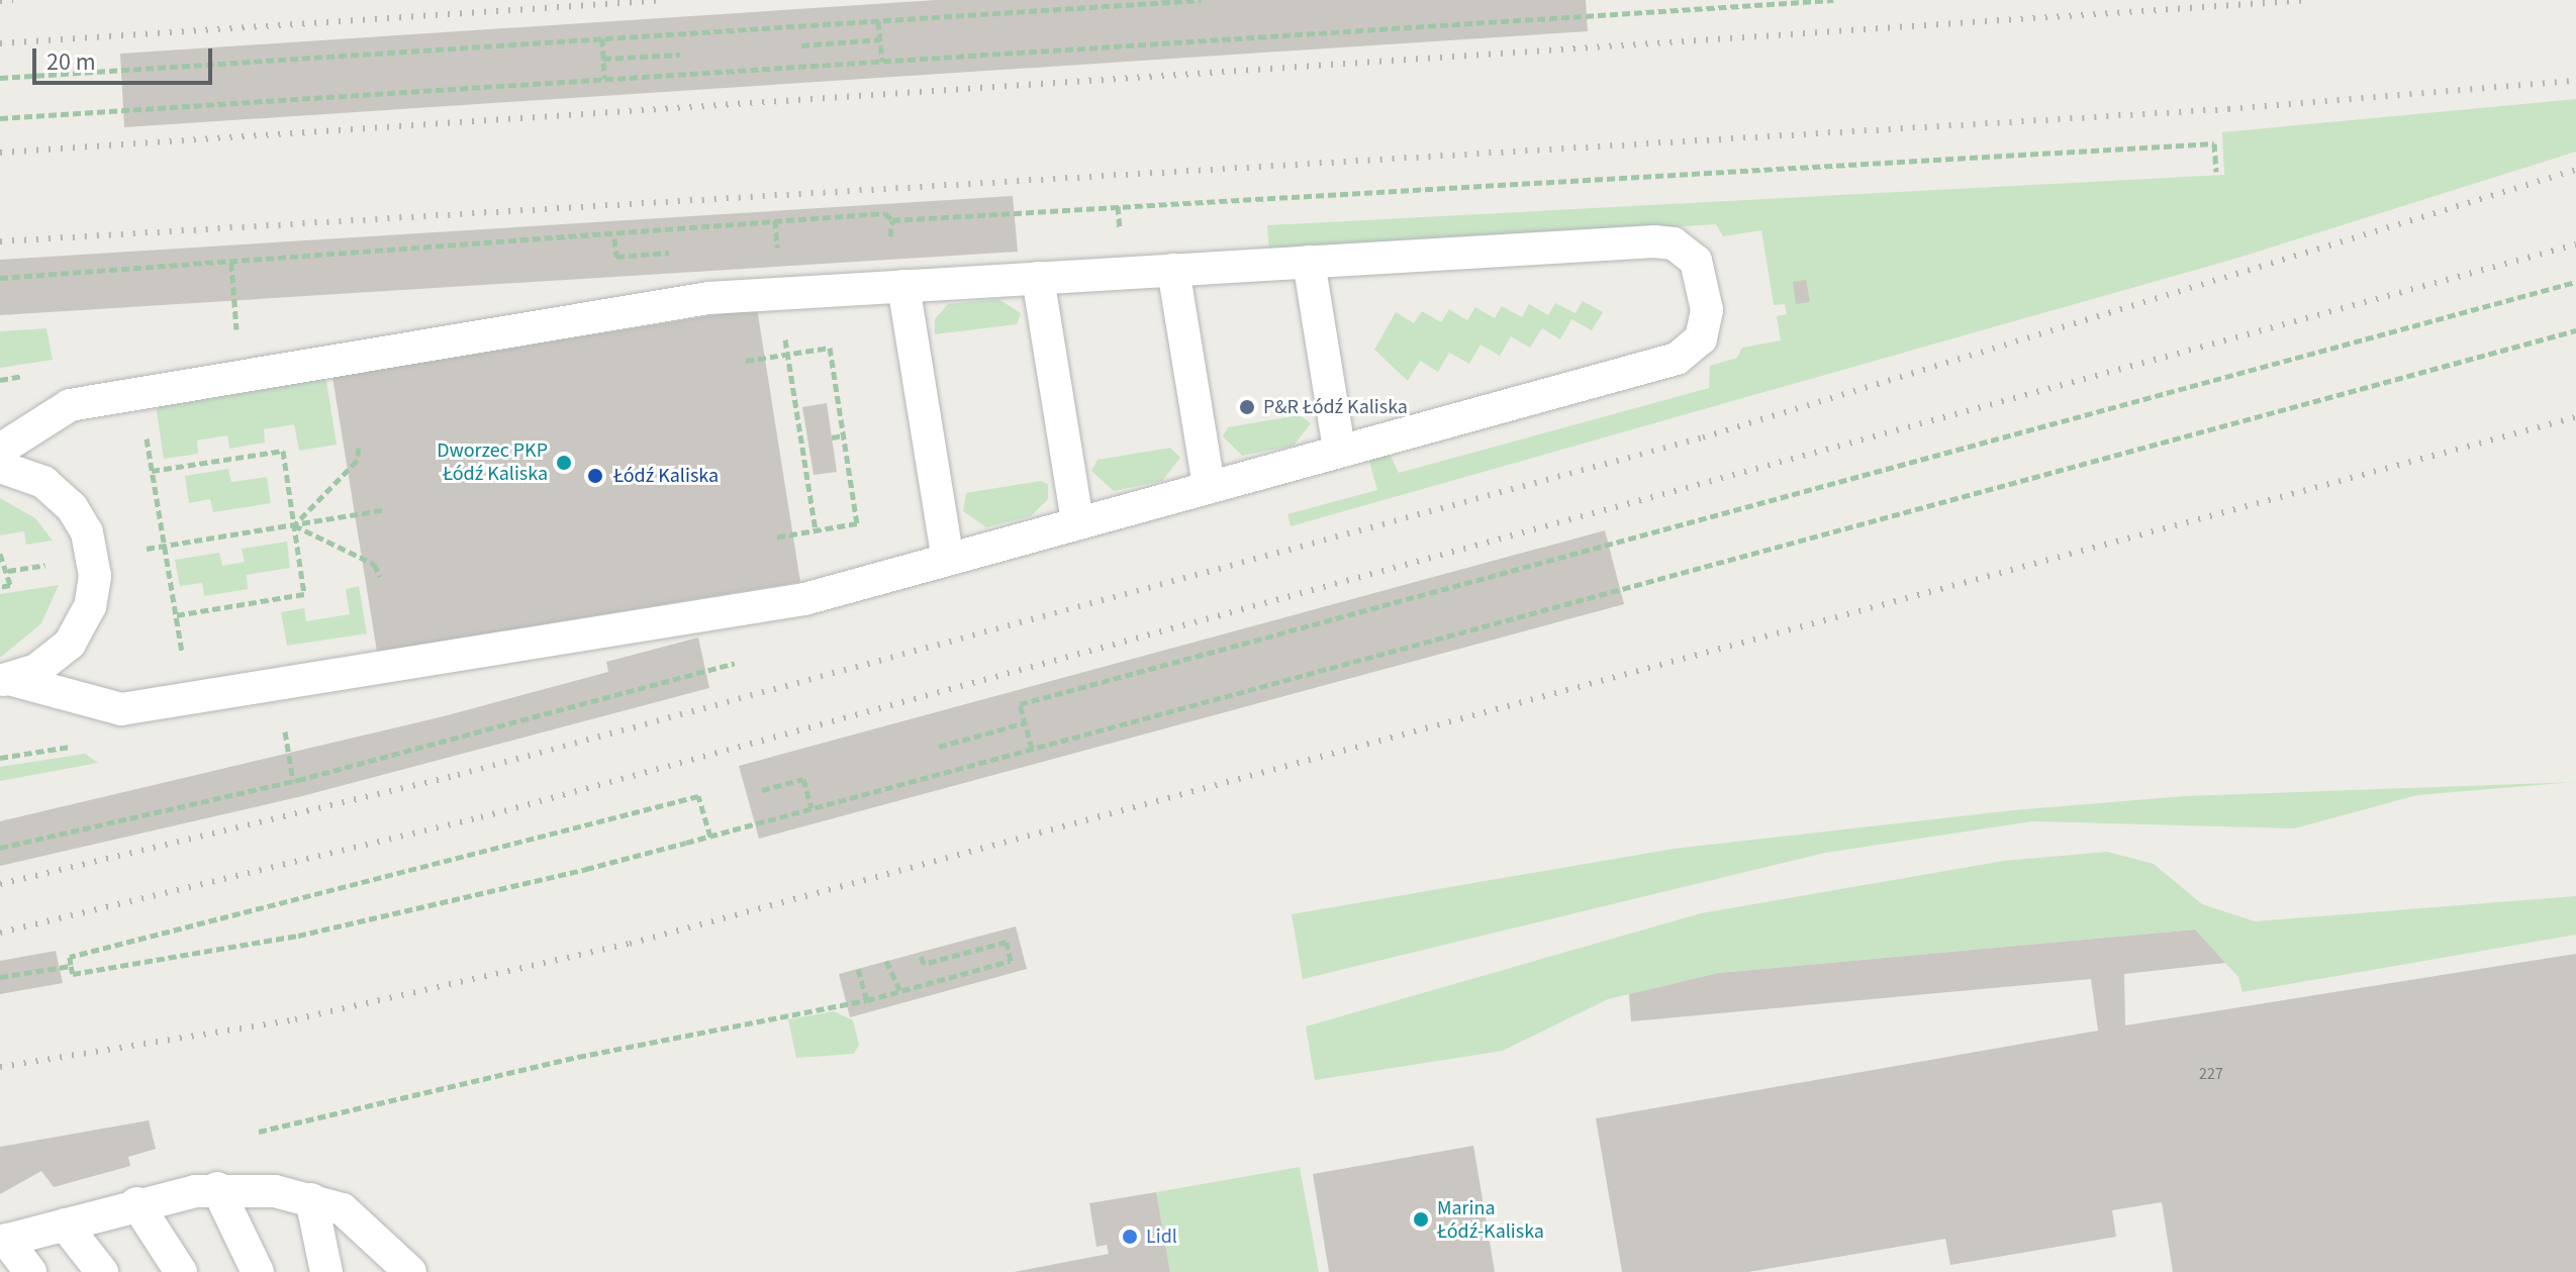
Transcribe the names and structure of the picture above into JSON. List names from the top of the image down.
{
  "places": [
    "P&R Łódź Kaliska",
    "Dworzec PKP Łódź Kaliska",
    "Łódź Kaliska",
    "Marina Łódź-Kaliska",
    "Lidl"
  ],
  "house_numbers": ["227"],
  "scale_bar": "20 m"
}
